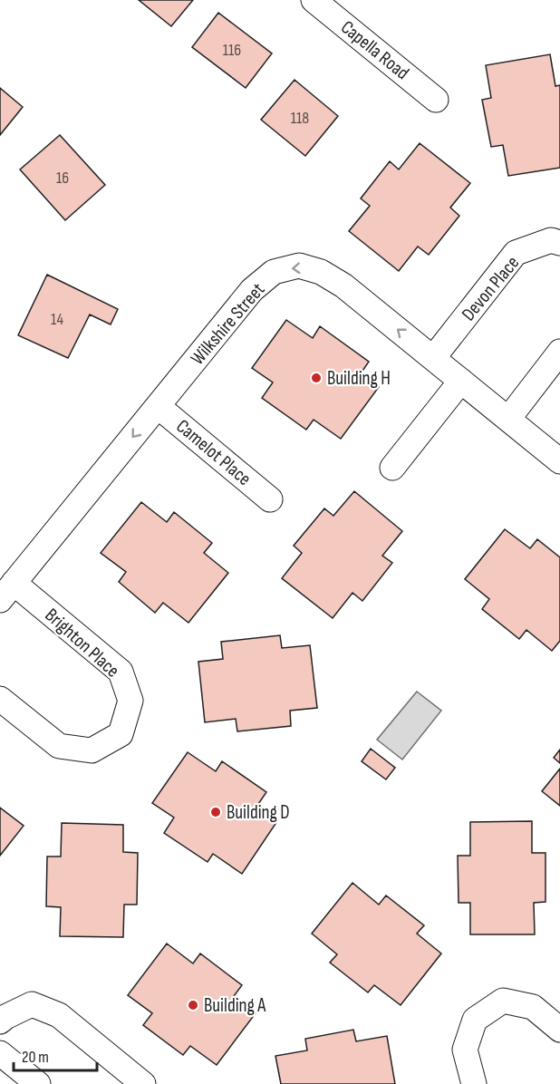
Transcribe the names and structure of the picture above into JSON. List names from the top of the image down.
{
  "streets": {
    "street": [
      "Capella Road",
      "Devon Place",
      "Wilkshire Street",
      "Camelot Place",
      "Brighton Place"
    ]
  },
  "crossings": [
    ["Devon Place", "Wilkshire Street"],
    ["Wilkshire Street", "Camelot Place"],
    ["Wilkshire Street", "Brighton Place"]
  ],
  "one_way": ["Wilkshire Street"],
  "places": ["Building H", "Building D", "Building A"],
  "house_numbers": [
    "116",
    "118",
    "16",
    "14"
  ],
  "scale_bar": "20 m"
}
